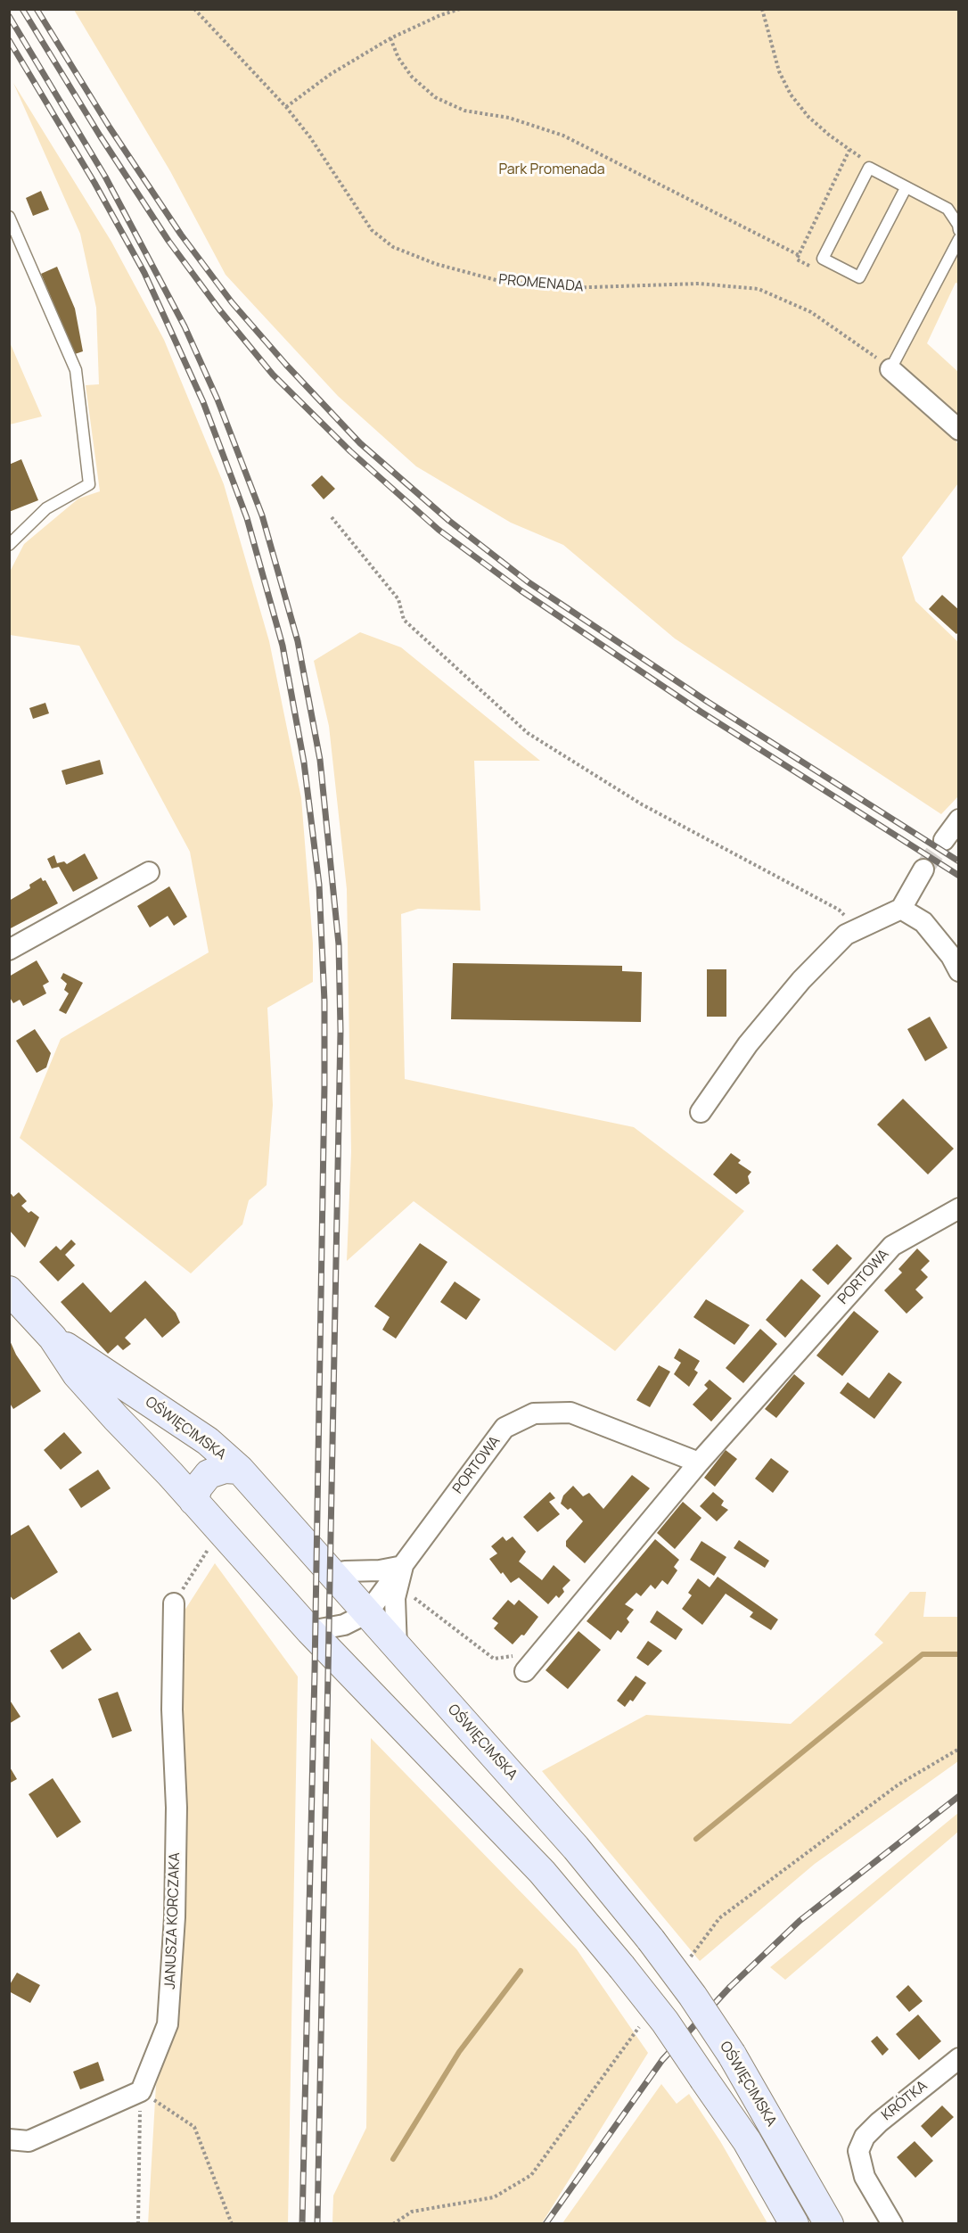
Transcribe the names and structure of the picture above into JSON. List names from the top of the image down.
{
  "streets": {
    "main road": ["OŚWIĘCIMSKA"],
    "street": ["PORTOWA", "JANUSZA KORCZAKA", "KRÓTKA"],
    "path": ["PROMENADA"]
  },
  "crossings": [
    ["PORTOWA", "OŚWIĘCIMSKA"]
  ],
  "parks": ["Park Promenada"]
}
